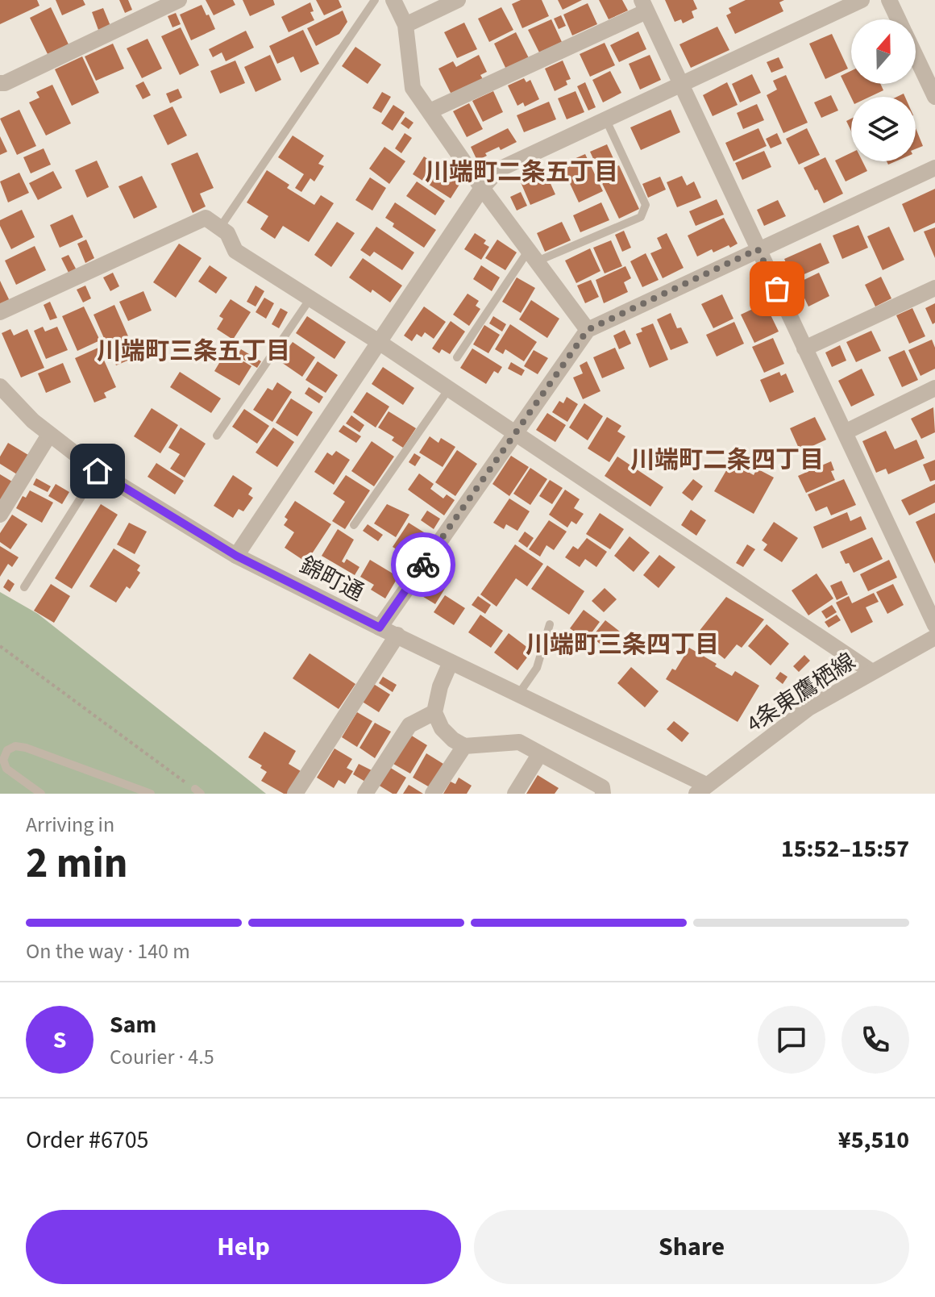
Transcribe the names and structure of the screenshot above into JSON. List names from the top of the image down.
{
  "streets": {
    "street": ["錦町通", "4条東鷹栖線"]
  },
  "crossings": [
    ["錦町通", "4条東鷹栖線"]
  ],
  "districts": [
    "川端町二条五丁目",
    "川端町三条五丁目",
    "川端町二条四丁目",
    "川端町三条四丁目"
  ],
  "north": "top",
  "page": {
    "heading": ["2 min", "Arriving in", "15:52–15:57"],
    "panel": [
      "Sam",
      "Courier · 4.5",
      "Order #6705",
      "¥5,510"
    ],
    "bar": "On the way · 140 m",
    "round": "S",
    "buttons": ["Help", "Share"]
  }
}
